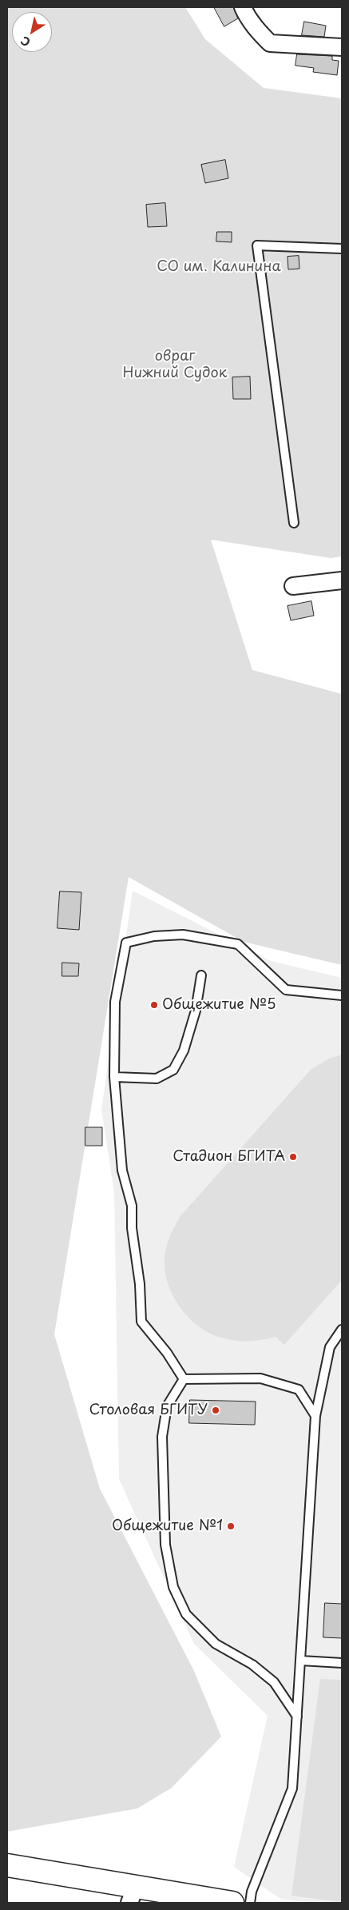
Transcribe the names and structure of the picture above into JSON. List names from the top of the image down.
{
  "parks": ["СО им. Калинина", "овраг Нижний Судок"],
  "places": [
    "Общежитие №5",
    "Стадион БГИТА",
    "Столовая БГИТУ",
    "Общежитие №1"
  ],
  "north": "bottom left"
}
